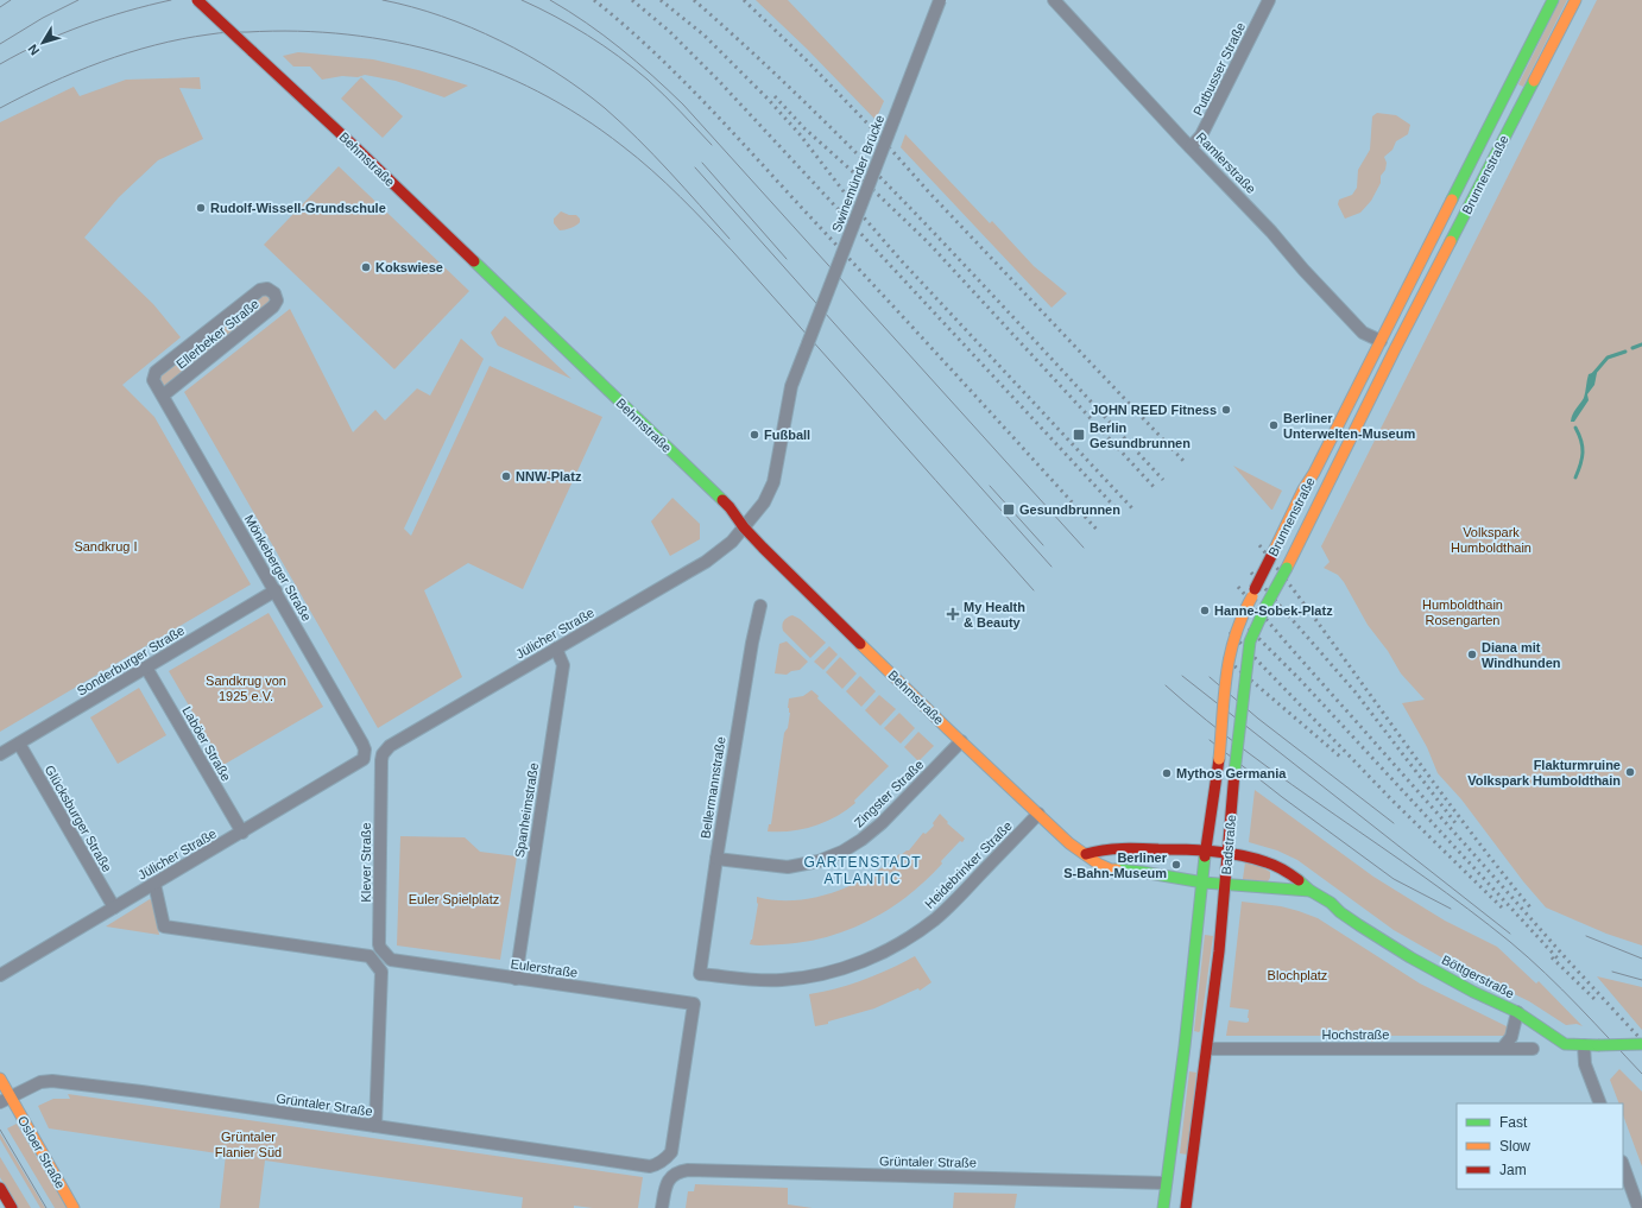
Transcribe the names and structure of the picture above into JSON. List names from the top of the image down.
{
  "streets": {
    "main road": [
      "Behmstraße",
      "Brunnenstraße",
      "Badstraße",
      "Böttgerstraße",
      "Osloer Straße"
    ],
    "street": [
      "Putbusser Straße",
      "Ramlerstraße",
      "Swinemünder Brücke",
      "Ellerbeker Straße",
      "Mönkeberger Straße",
      "Jülicher Straße",
      "Sonderburger Straße",
      "Laböer Straße",
      "Bellermannstraße",
      "Zingster Straße",
      "Spanheimstraße",
      "Glücksburger Straße",
      "Klever Straße",
      "Heidebrinker Straße",
      "Eulerstraße",
      "Hochstraße",
      "Grüntaler Straße"
    ]
  },
  "crossings": [
    ["Putbusser Straße", "Ramlerstraße"],
    ["Behmstraße", "Swinemünder Brücke"],
    ["Behmstraße", "Jülicher Straße"],
    ["Behmstraße", "Zingster Straße"],
    ["Behmstraße", "Badstraße"],
    ["Behmstraße", "Heidebrinker Straße"],
    ["Behmstraße", "Böttgerstraße"],
    ["Ramlerstraße", "Brunnenstraße"],
    ["Swinemünder Brücke", "Jülicher Straße"],
    ["Brunnenstraße", "Badstraße"],
    ["Ellerbeker Straße", "Mönkeberger Straße"],
    ["Mönkeberger Straße", "Jülicher Straße"],
    ["Mönkeberger Straße", "Sonderburger Straße"],
    ["Jülicher Straße", "Laböer Straße"],
    ["Jülicher Straße", "Spanheimstraße"],
    ["Jülicher Straße", "Glücksburger Straße"],
    ["Jülicher Straße", "Klever Straße"],
    ["Sonderburger Straße", "Laböer Straße"],
    ["Sonderburger Straße", "Glücksburger Straße"],
    ["Bellermannstraße", "Zingster Straße"],
    ["Bellermannstraße", "Heidebrinker Straße"],
    ["Spanheimstraße", "Eulerstraße"],
    ["Badstraße", "Böttgerstraße"],
    ["Badstraße", "Hochstraße"],
    ["Badstraße", "Grüntaler Straße"],
    ["Klever Straße", "Eulerstraße"],
    ["Eulerstraße", "Grüntaler Straße"],
    ["Grüntaler Straße", "Osloer Straße"]
  ],
  "districts": ["GARTENSTADT ATLANTIC"],
  "parks": [
    "Volkspark Humboldthain",
    "Sandkrug I",
    "Humboldthain Rosengarten",
    "Sandkrug von 1925 e.V.",
    "Euler Spielplatz",
    "Blochplatz",
    "Grüntaler Flanier Süd"
  ],
  "places": {
    "other": [
      "Rudolf-Wissell-Grundschule",
      "Kokswiese",
      "JOHN REED Fitness",
      "Berliner Unterwelten-Museum",
      "Fußball",
      "NNW-Platz",
      "Hanne-Sobek-Platz",
      "Diana mit Windhunden",
      "Flakturmruine Volkspark Humboldthain",
      "Mythos Germania",
      "Berliner S-Bahn-Museum"
    ],
    "transit": ["Berlin Gesundbrunnen", "Gesundbrunnen"],
    "health": ["My Health & Beauty"]
  },
  "legend": ["Fast", "Slow", "Jam"],
  "north": "bottom left"
}
